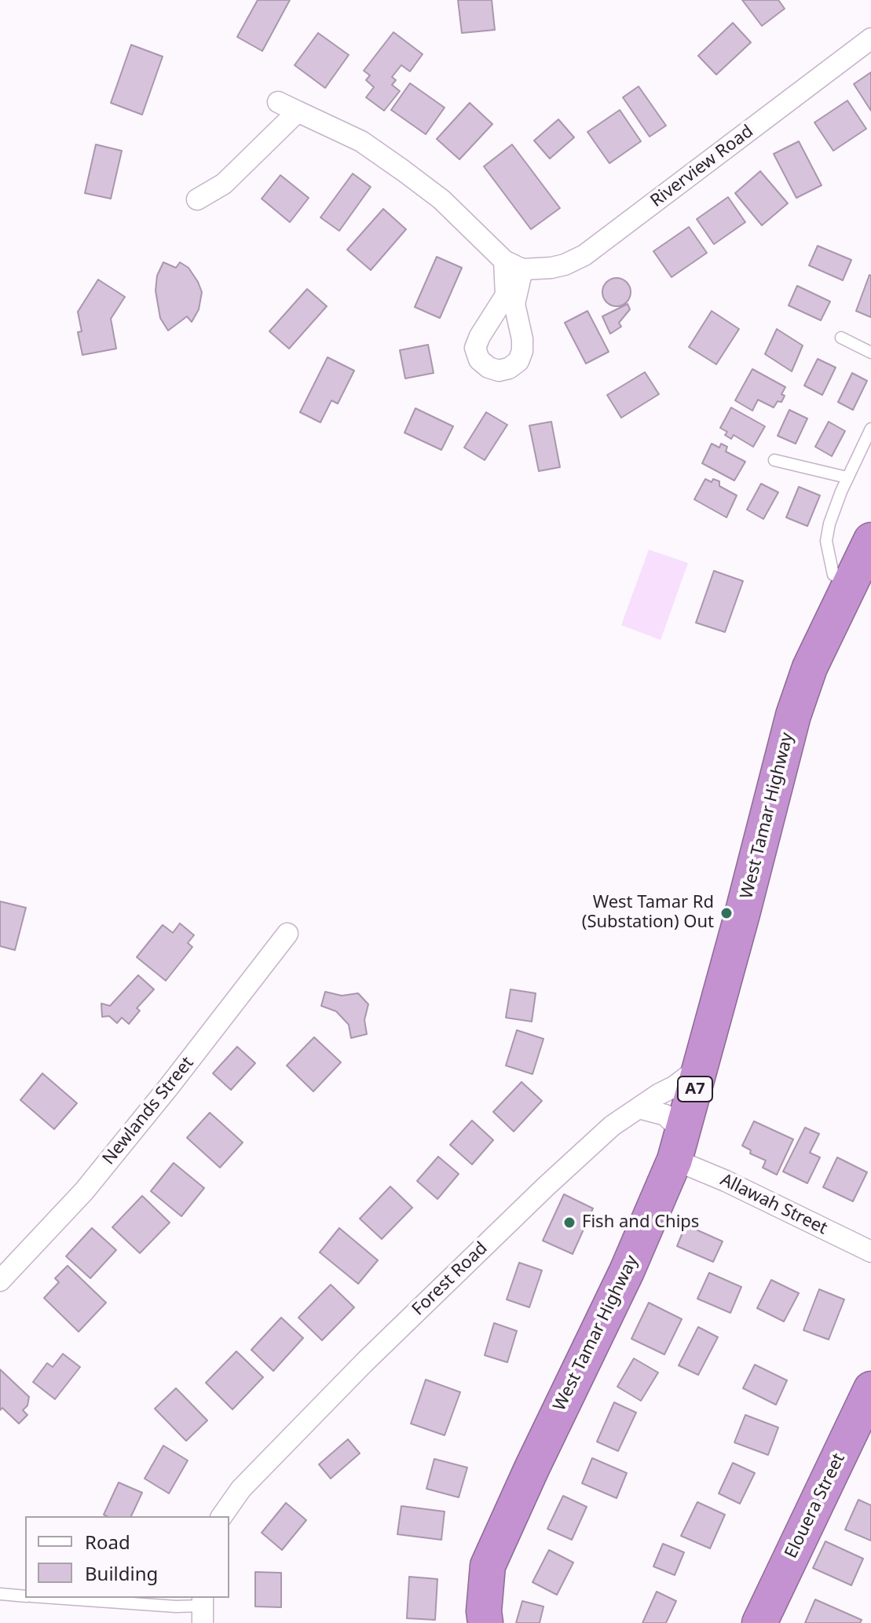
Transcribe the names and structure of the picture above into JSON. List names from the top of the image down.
{
  "streets": {
    "highway": ["West Tamar Highway", "A7", "Elouera Street"],
    "street": [
      "Riverview Road",
      "Newlands Street",
      "Allawah Street",
      "Forest Road"
    ]
  },
  "crossings": [
    ["West Tamar Highway", "Allawah Street"],
    ["West Tamar Highway", "Forest Road"],
    ["Allawah Street", "Forest Road"]
  ],
  "places": ["West Tamar Rd (Substation) Out", "Fish and Chips"],
  "legend": ["Road", "Building"]
}
